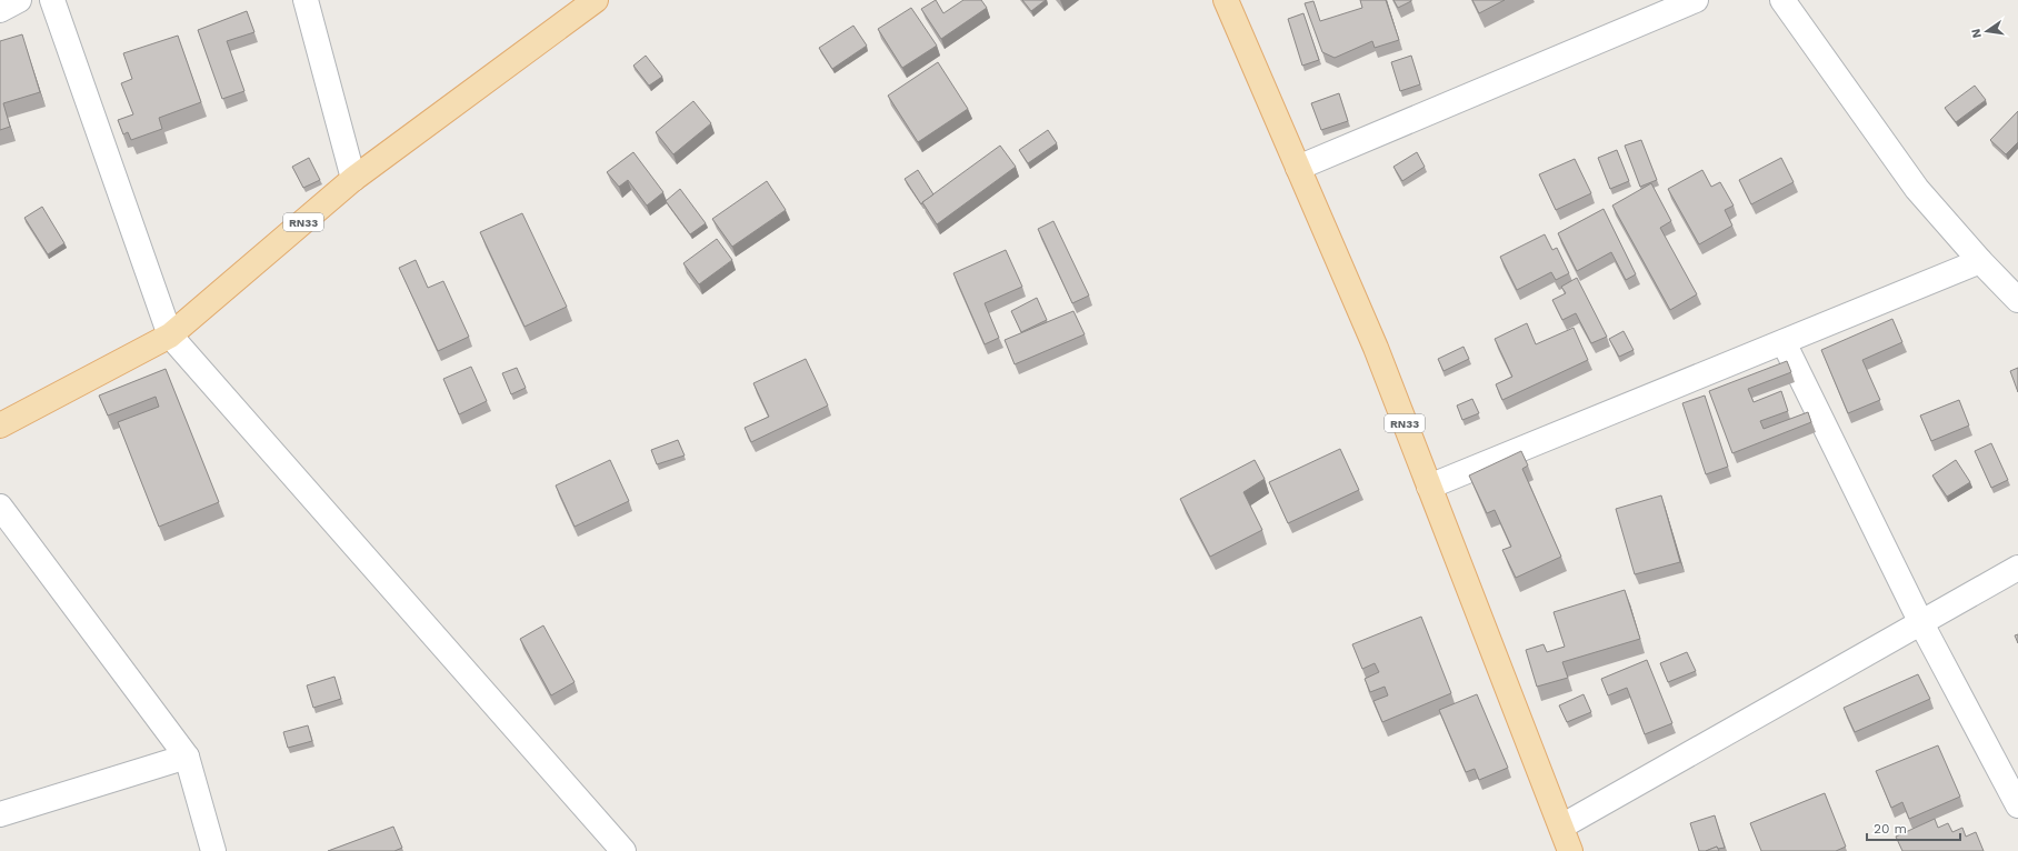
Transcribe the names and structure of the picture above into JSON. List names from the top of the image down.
{
  "streets": {
    "main road": ["RN33"]
  },
  "scale_bar": "20 m",
  "north": "left"
}
